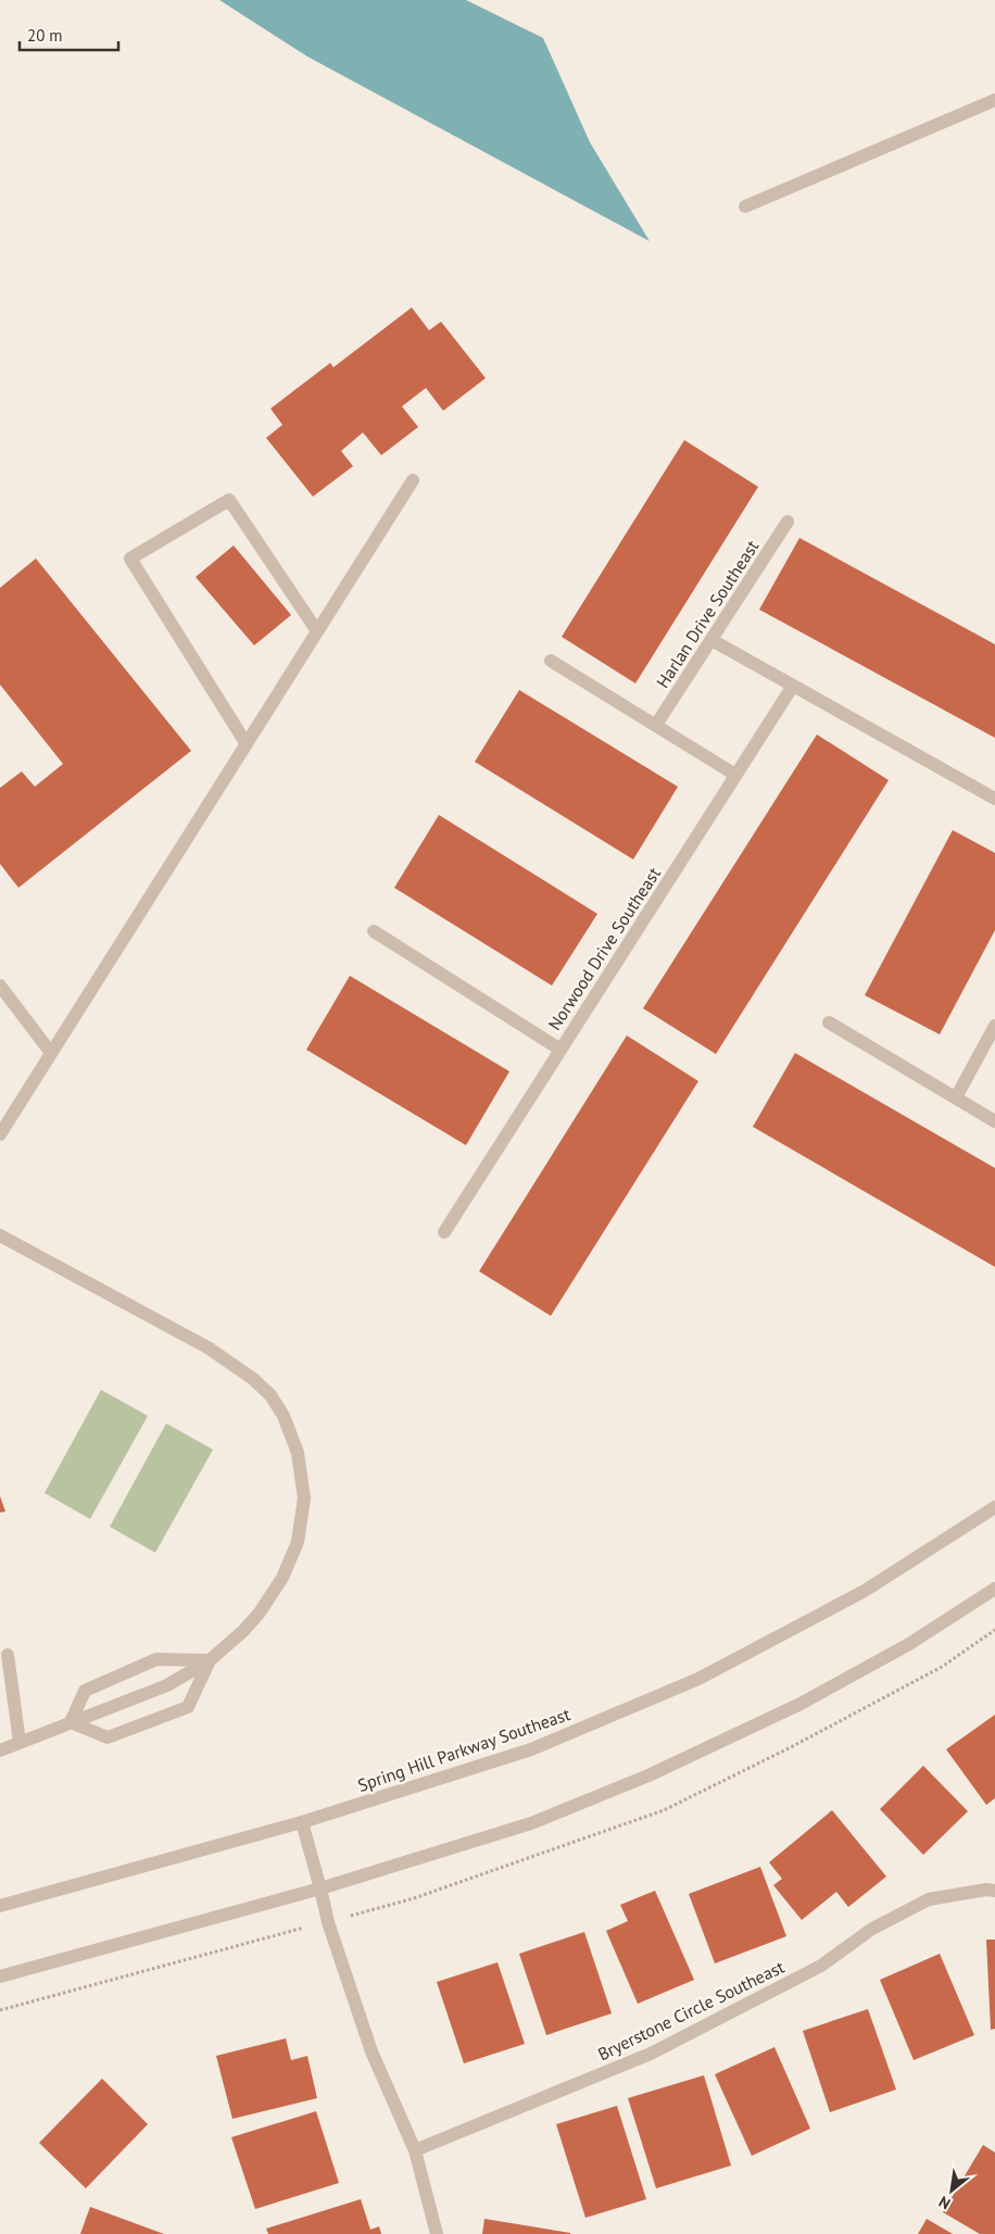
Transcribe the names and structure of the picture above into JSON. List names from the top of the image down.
{
  "streets": {
    "street": [
      "Harlan Drive Southeast",
      "Norwood Drive Southeast",
      "Spring Hill Parkway Southeast",
      "Bryerstone Circle Southeast"
    ]
  },
  "scale_bar": "20 m",
  "north": "bottom left"
}
